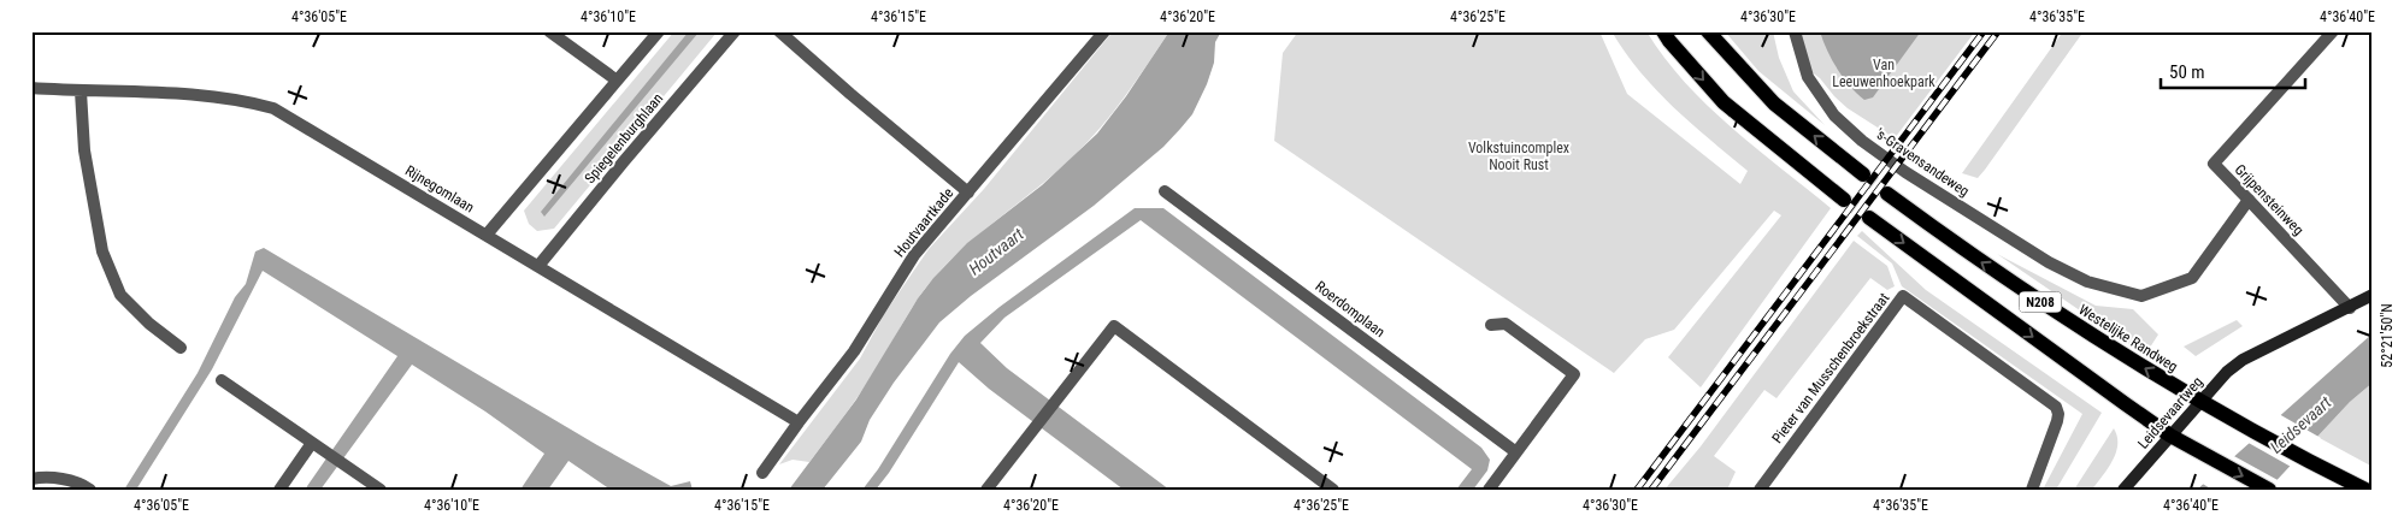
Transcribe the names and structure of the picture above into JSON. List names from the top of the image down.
{
  "streets": {
    "main road": ["N208", "Westelijke Randweg", "Leidsevaartweg"],
    "street": [
      "Spiegelenburghlaan",
      "'s-Gravensandeweg",
      "Rijnegomlaan",
      "Grijpensteinweg",
      "Houtvaartkade",
      "Roerdomplaan",
      "Pieter van Musschenbroekstraat"
    ]
  },
  "crossings": [
    ["Spiegelenburghlaan", "Rijnegomlaan"],
    ["'s-Gravensandeweg", "Grijpensteinweg"],
    ["Rijnegomlaan", "Houtvaartkade"],
    ["Grijpensteinweg", "Leidsevaartweg"],
    ["N208", "Leidsevaartweg"],
    ["Westelijke Randweg", "Leidsevaartweg"]
  ],
  "water": ["Houtvaart", "Leidsevaart"],
  "parks": ["Van Leeuwenhoekpark", "Volkstuincomplex Nooit Rust"],
  "scale_bar": "50 m",
  "coordinates": [
    "4°36'05\"E",
    "4°36'10\"E",
    "4°36'15\"E",
    "4°36'20\"E",
    "4°36'25\"E",
    "4°36'30\"E",
    "4°36'35\"E",
    "4°36'40\"E",
    "52°21'50\"N"
  ]
}
